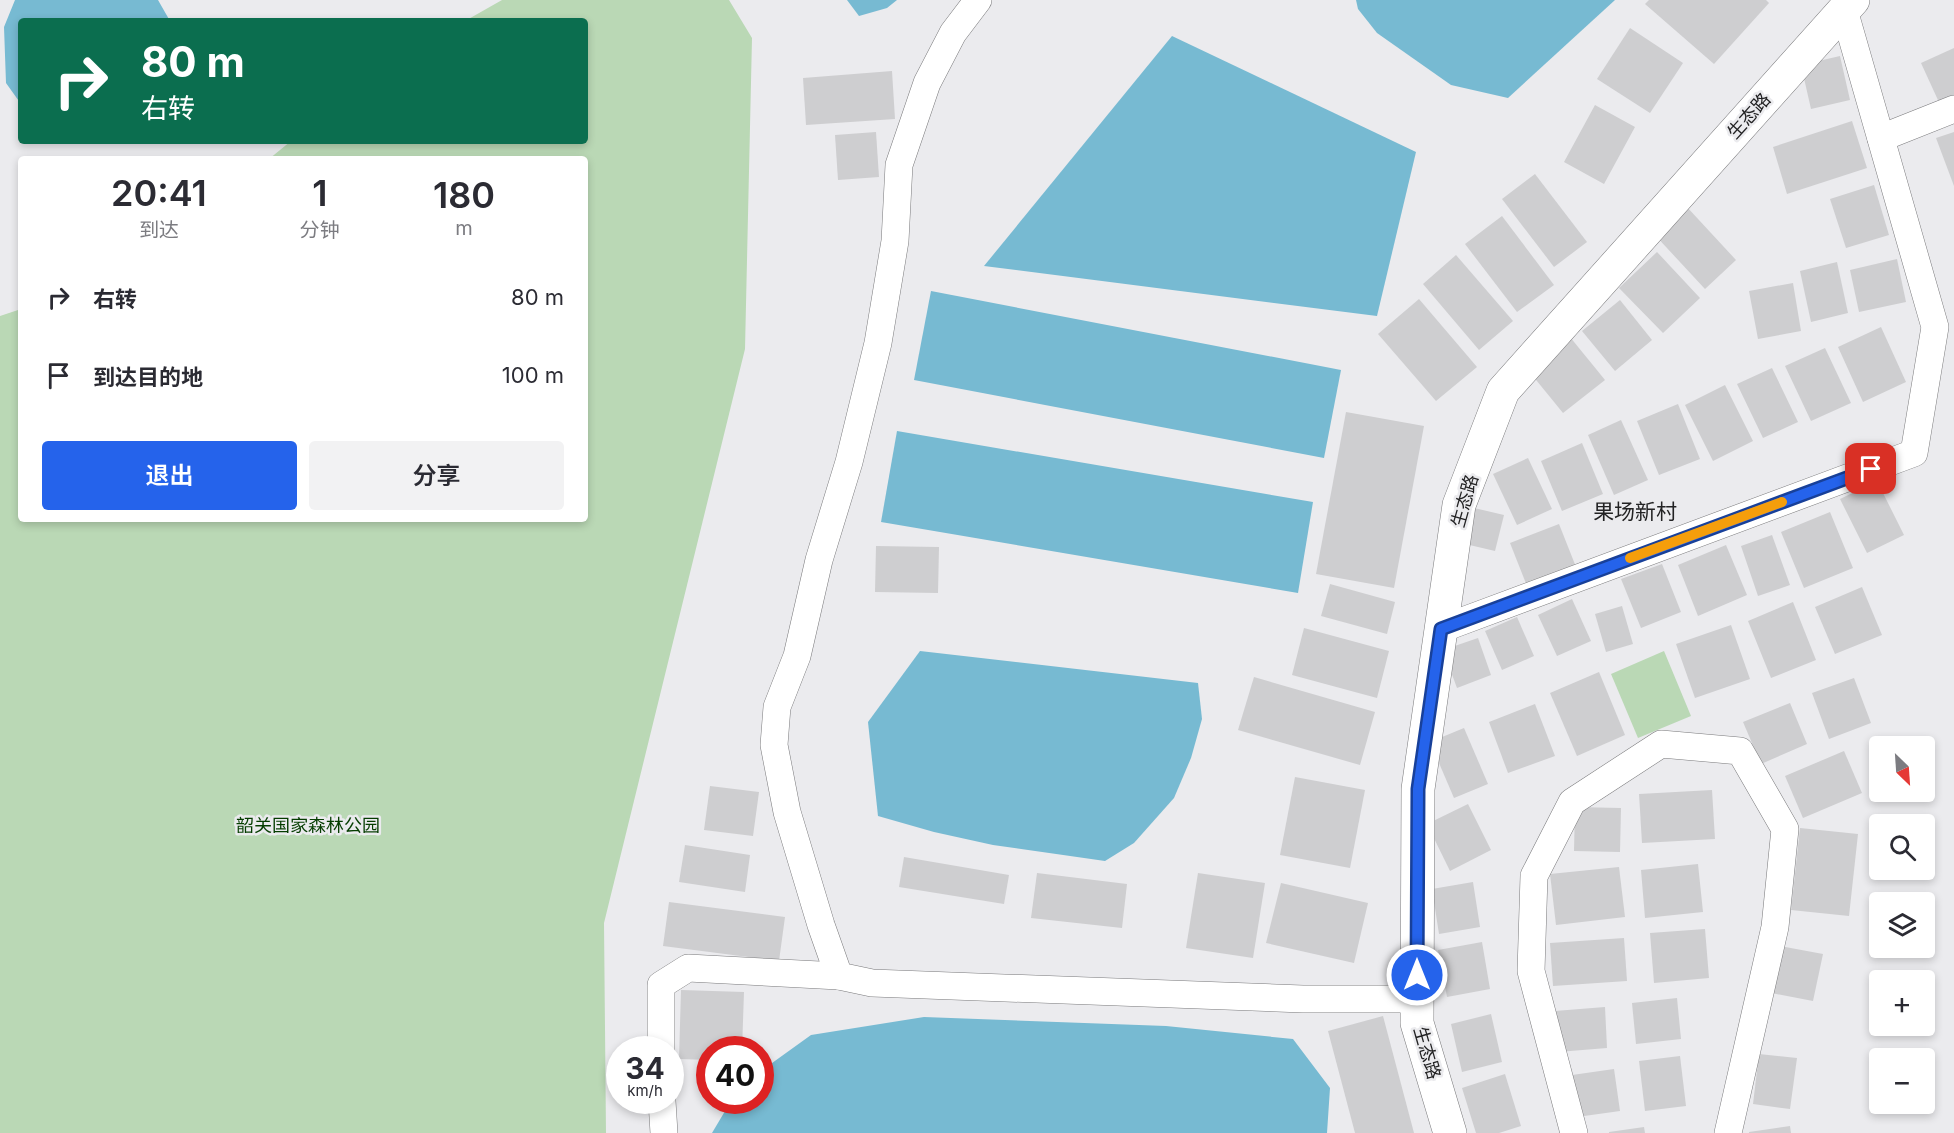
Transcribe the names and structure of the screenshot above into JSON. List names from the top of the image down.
{
  "streets": {
    "street": ["生态路"]
  },
  "districts": ["果场新村"],
  "parks": ["韶关国家森林公园"],
  "north": "bottom right",
  "page": {
    "turn": ["80 m", "右转"],
    "eta": [
      "20:41",
      "到达",
      "1",
      "分钟",
      "180",
      "m"
    ],
    "list": [
      {
        "name": "右转",
        "value": "80 m"
      },
      {
        "name": "到达目的地",
        "value": "100 m"
      }
    ],
    "buttons": ["退出", "分享"],
    "map_buttons": ["+", "−"],
    "speed": "34 km/h",
    "limit": "40"
  }
}
